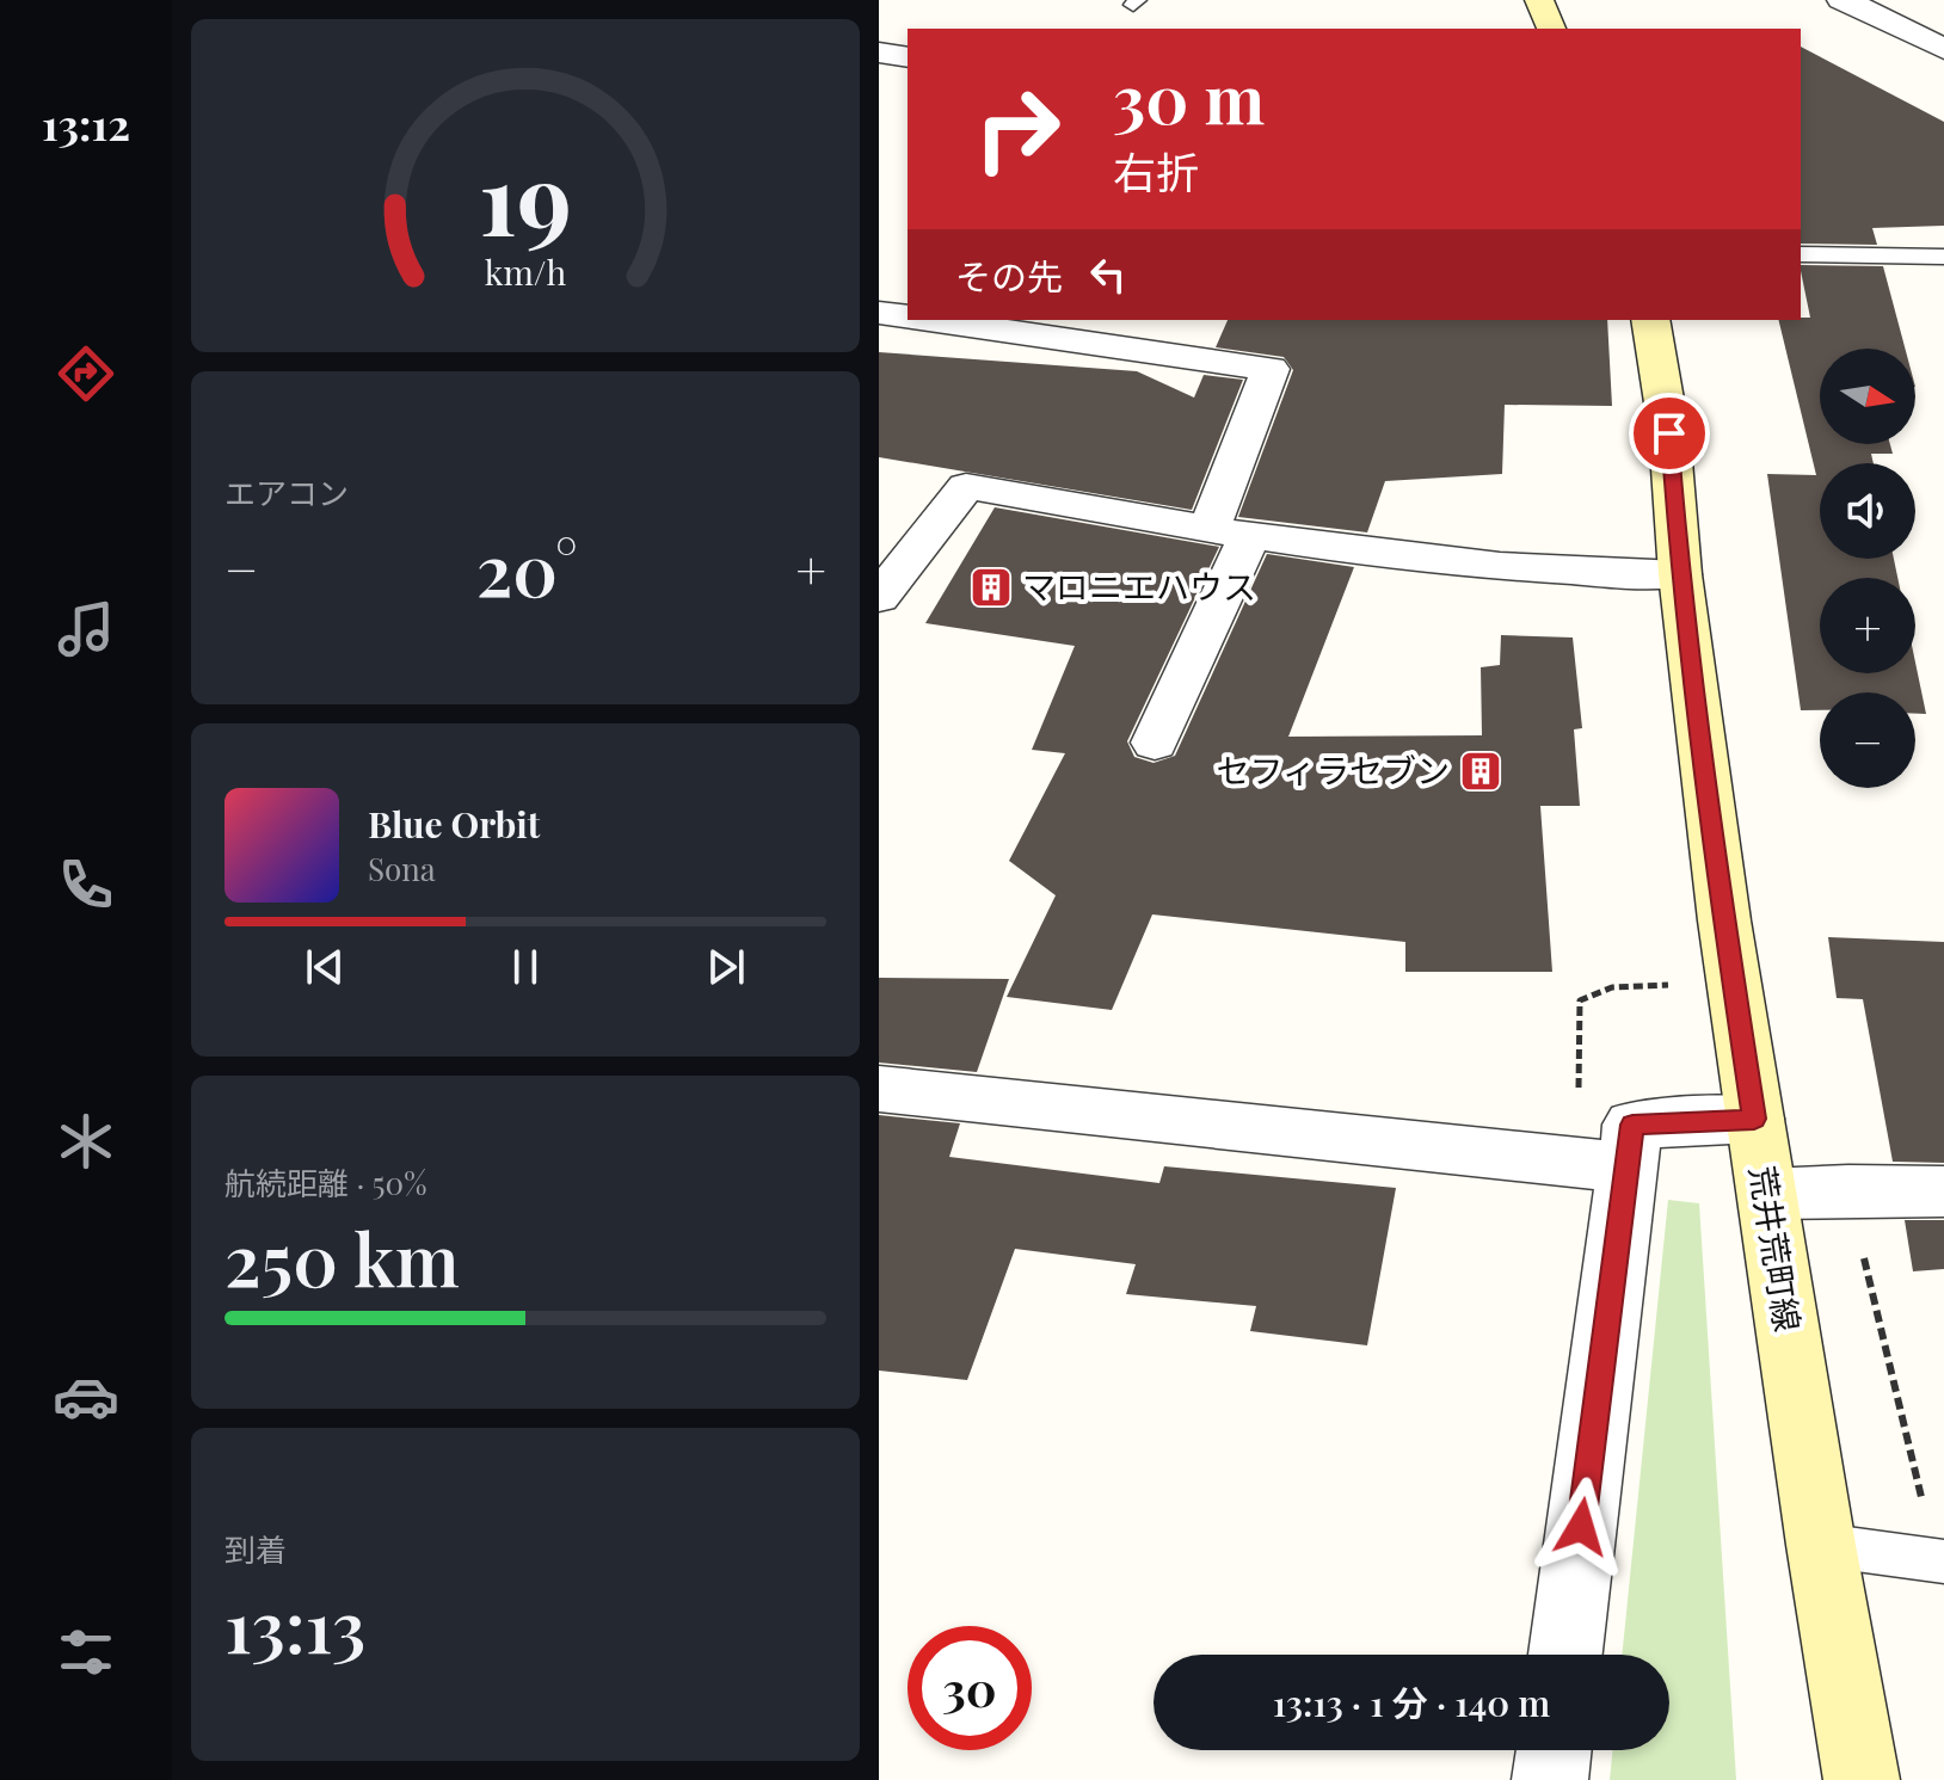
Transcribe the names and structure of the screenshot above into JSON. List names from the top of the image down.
{
  "streets": {
    "main road": ["荒井荒町線"]
  },
  "places": {
    "building": ["マロニエハウス", "セフィラセブン"]
  },
  "north": "right",
  "page": {
    "tabs": "13:12",
    "turn": ["30 m", "右折"],
    "then": "その先",
    "map_buttons": ["+", "−"],
    "tile": [
      "エアコン",
      ["航続距離 · 50%", "250 km"],
      ["到着", "13:13"]
    ],
    "heat": ["−", "20°", "+"],
    "song": ["Blue Orbit", "Sona"],
    "limit": "30",
    "trip": "13:13 · 1 分 · 140 m",
    "gauge": ["19", "km/h"]
  }
}
